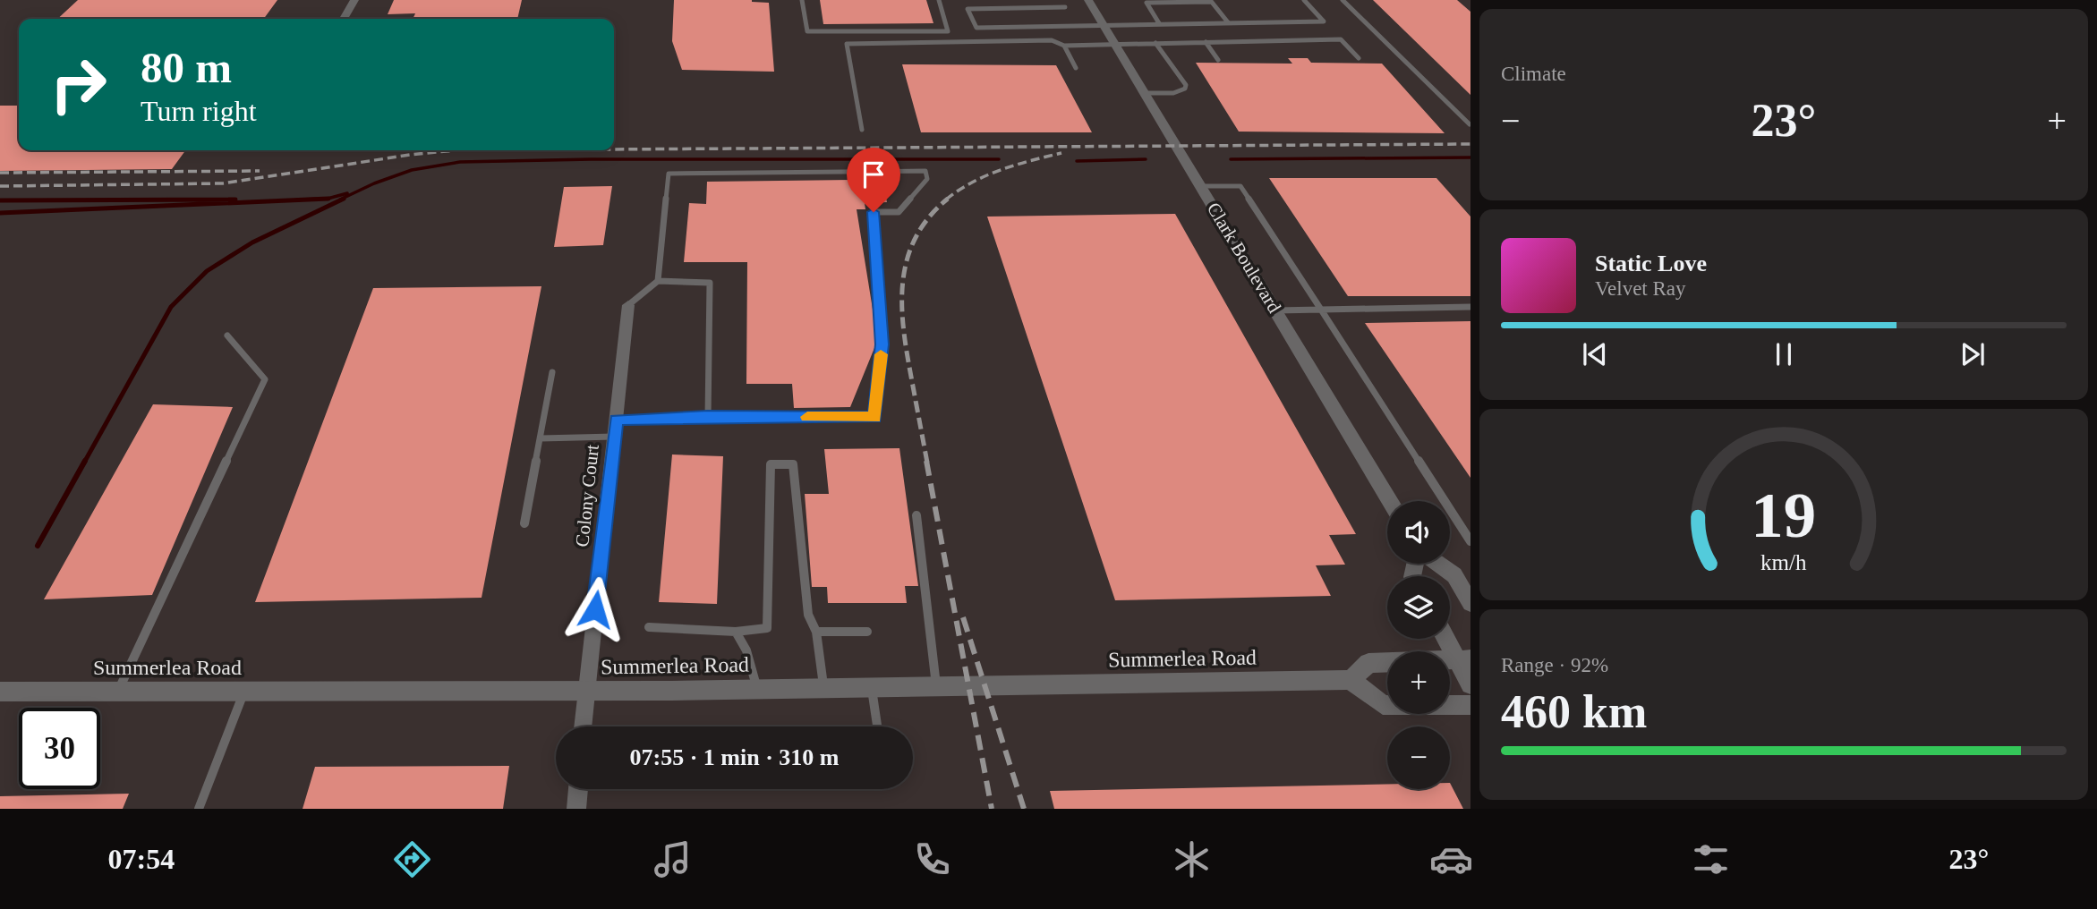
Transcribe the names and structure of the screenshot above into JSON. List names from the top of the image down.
{
  "streets": {
    "street": ["Clark Boulevard", "Colony Court", "Summerlea Road"]
  },
  "crossings": [
    ["Colony Court", "Summerlea Road"]
  ],
  "page": {
    "tile": [
      "Climate",
      ["Range · 92%", "460 km"]
    ],
    "turn": ["80 m", "Turn right"],
    "heat": ["−", "23°", "+"],
    "song": ["Static Love", "Velvet Ray"],
    "map_buttons": ["+", "−"],
    "limit": "30",
    "trip": "07:55 · 1 min · 310 m",
    "tabs": ["07:54", "23°"],
    "gauge": ["19", "km/h"]
  }
}
